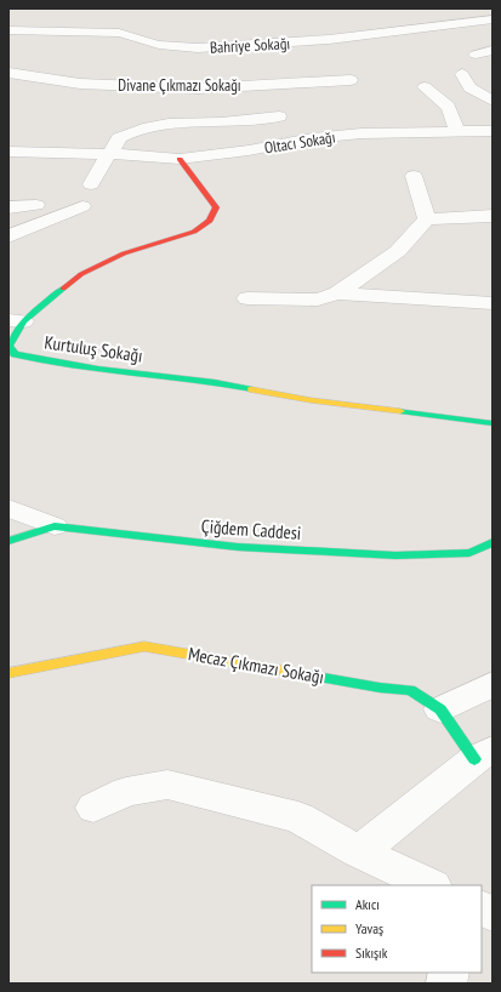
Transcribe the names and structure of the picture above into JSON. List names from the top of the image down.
{
  "streets": {
    "street": [
      "Bahriye Sokağı",
      "Divane Çıkmazı Sokağı",
      "Oltacı Sokağı",
      "Kurtuluş Sokağı",
      "Çiğdem Caddesi",
      "Mecaz Çıkmazı Sokağı"
    ]
  },
  "crossings": [
    ["Oltacı Sokağı", "Kurtuluş Sokağı"]
  ],
  "legend": ["Akıcı", "Yavaş", "Sıkışık"]
}
